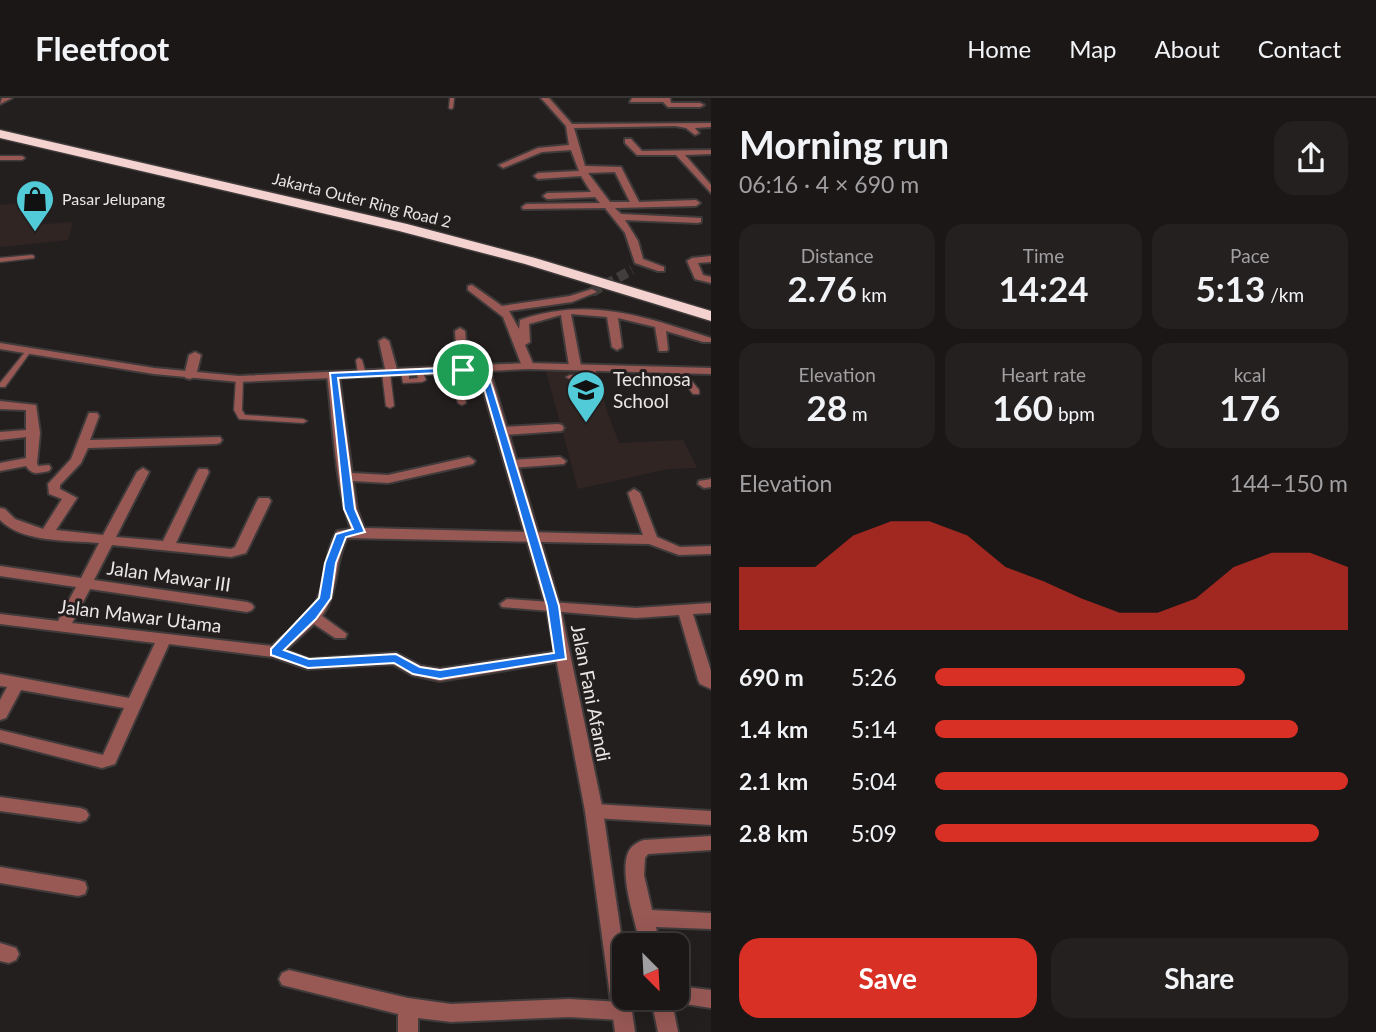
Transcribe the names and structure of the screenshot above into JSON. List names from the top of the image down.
{
  "streets": {
    "highway": ["Jakarta Outer Ring Road 2"],
    "street": ["Jalan Mawar III", "Jalan Mawar Utama", "Jalan Fani Afandi"]
  },
  "crossings": [
    ["Jalan Mawar Utama", "Jalan Fani Afandi"]
  ],
  "places": {
    "shop": ["Pasar Jelupang"],
    "school or university": ["Technosa School"]
  },
  "north": "bottom right",
  "page": {
    "header": "Fleetfoot",
    "nav": [
      "Home",
      "Map",
      "About",
      "Contact"
    ],
    "heading": ["Morning run", "06:16 · 4 × 690 m"],
    "stats": [
      ["Distance", "2.76 km"],
      ["Time", "14:24"],
      ["Pace", "5:13 /km"],
      ["Elevation", "28 m"],
      ["Heart rate", "160 bpm"],
      ["kcal", "176"]
    ],
    "chart": ["Elevation", "144–150 m"],
    "list": [
      {
        "name": "690 m",
        "note": "5:26"
      },
      {
        "name": "1.4 km",
        "note": "5:14"
      },
      {
        "name": "2.1 km",
        "note": "5:04"
      },
      {
        "name": "2.8 km",
        "note": "5:09"
      }
    ],
    "buttons": ["Save", "Share"]
  }
}
